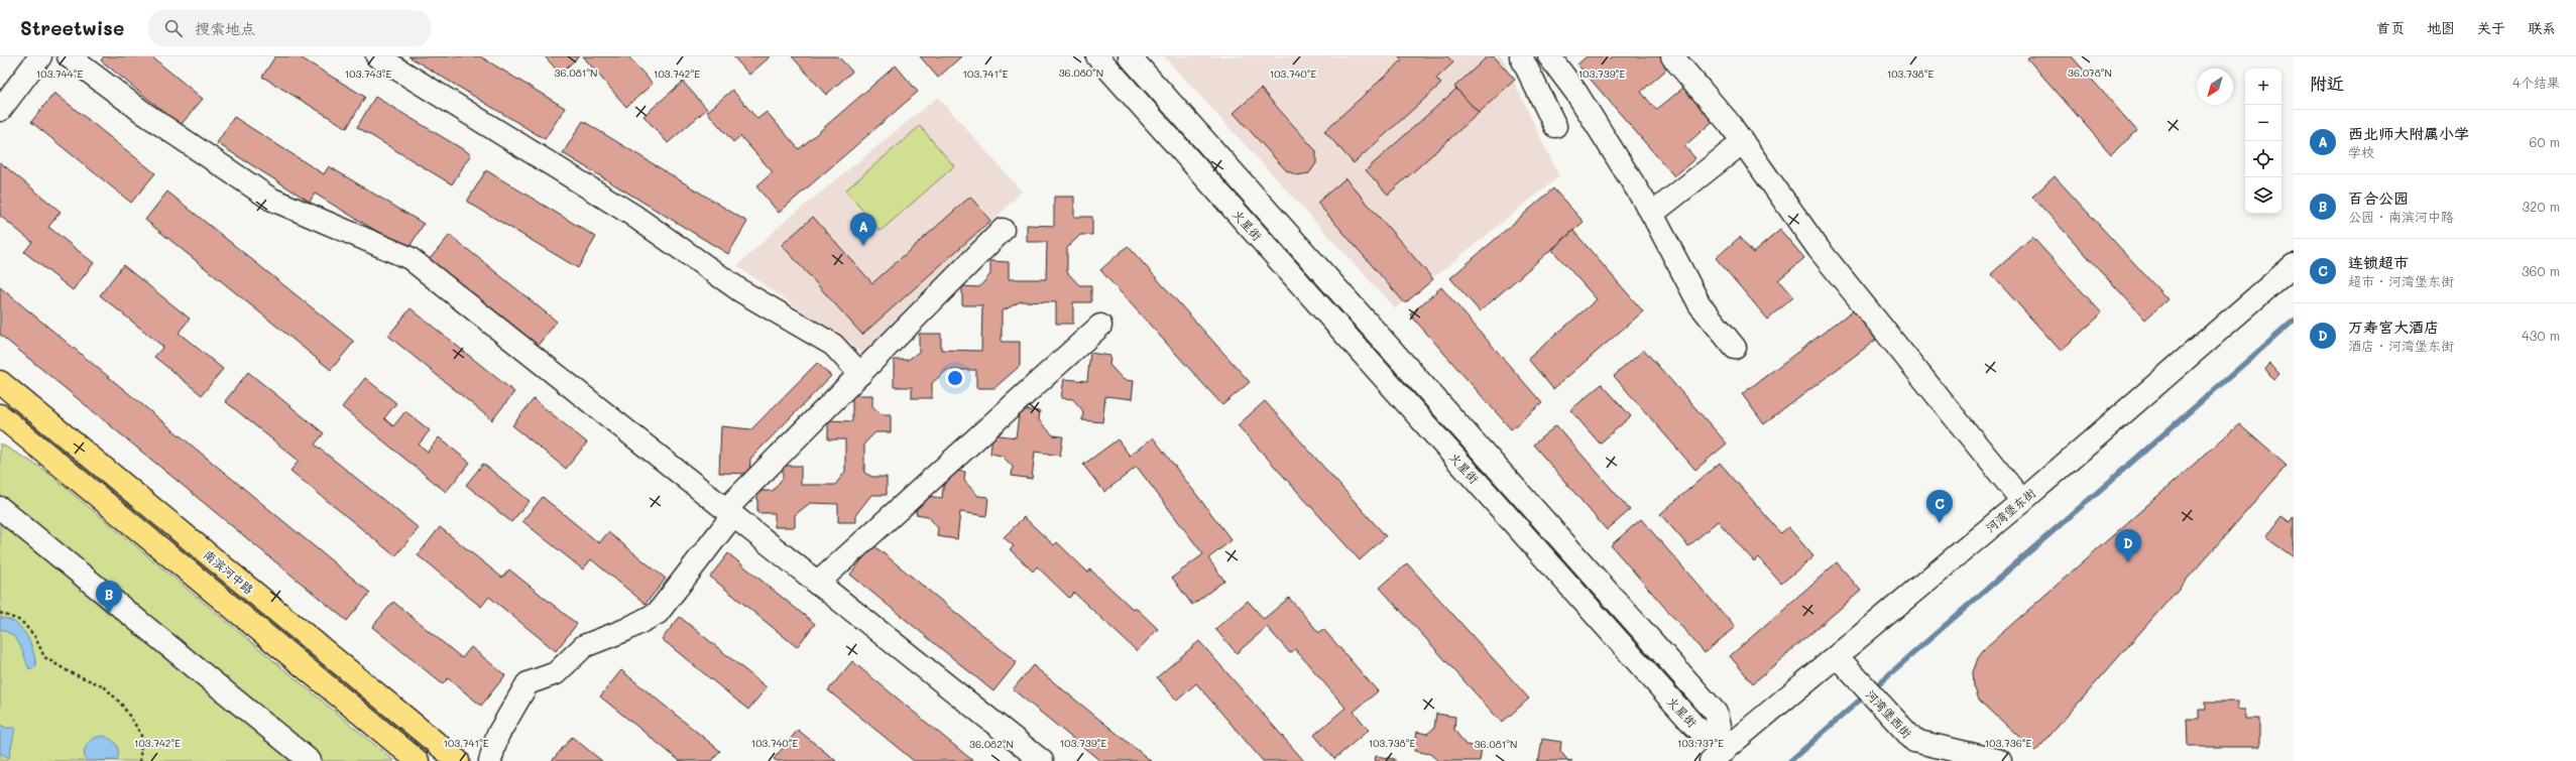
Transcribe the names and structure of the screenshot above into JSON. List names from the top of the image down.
{
  "streets": {
    "highway": ["南滨河中路"],
    "street": ["火星街", "河湾堡东街", "河湾堡西街"]
  },
  "crossings": [
    ["火星街", "河湾堡东街"],
    ["河湾堡东街", "河湾堡西街"]
  ],
  "north": "bottom left",
  "page": {
    "header": "Streetwise",
    "search": "搜索地点",
    "nav": [
      "首页",
      "地图",
      "关于",
      "联系"
    ],
    "heading": ["附近", "4个结果"],
    "map_buttons": ["+", "−"],
    "list": [
      {
        "mark": "A",
        "name": "西北师大附属小学",
        "note": "学校",
        "value": "60 m"
      },
      {
        "mark": "B",
        "name": "百合公园",
        "note": "公园 · 南滨河中路",
        "value": "320 m"
      },
      {
        "mark": "C",
        "name": "连锁超市",
        "note": "超市 · 河湾堡东街",
        "value": "360 m"
      },
      {
        "mark": "D",
        "name": "万寿宫大酒店",
        "note": "酒店 · 河湾堡东街",
        "value": "430 m"
      }
    ],
    "pins": [
      "A",
      "C",
      "D",
      "B"
    ]
  },
  "coordinates": [
    "36.081°N",
    "36.078°N",
    "36.080°N",
    "103.744°E",
    "103.743°E",
    "103.742°E",
    "103.741°E",
    "103.740°E",
    "103.739°E",
    "103.738°E",
    "103.737°E",
    "103.736°E",
    "36.082°N"
  ]
}
